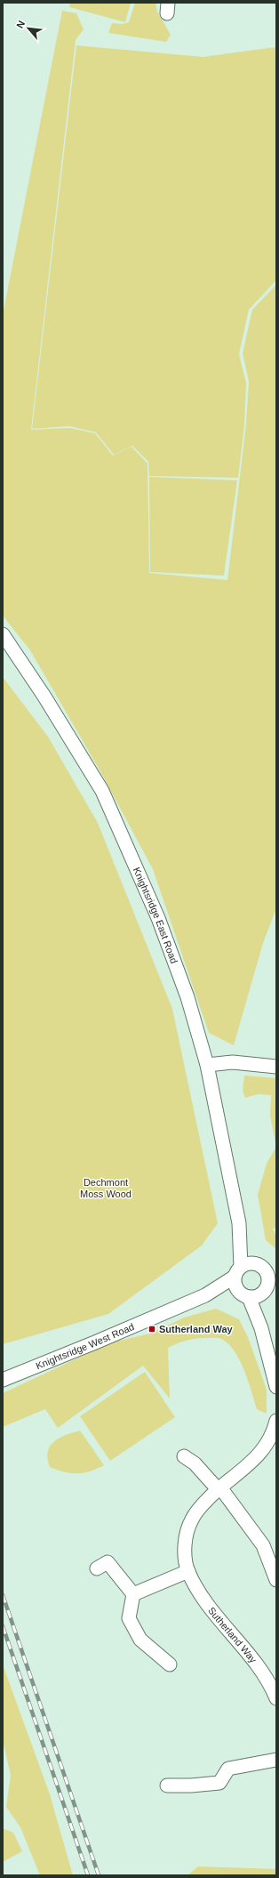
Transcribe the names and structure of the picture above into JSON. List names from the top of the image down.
{
  "streets": {
    "street": ["Knightsridge East Road", "Knightsridge West Road", "Sutherland Way"]
  },
  "crossings": [
    ["Knightsridge East Road", "Knightsridge West Road"]
  ],
  "parks": ["Dechmont Moss Wood"],
  "places": {
    "transit": ["Sutherland Way"]
  },
  "north": "top left"
}
